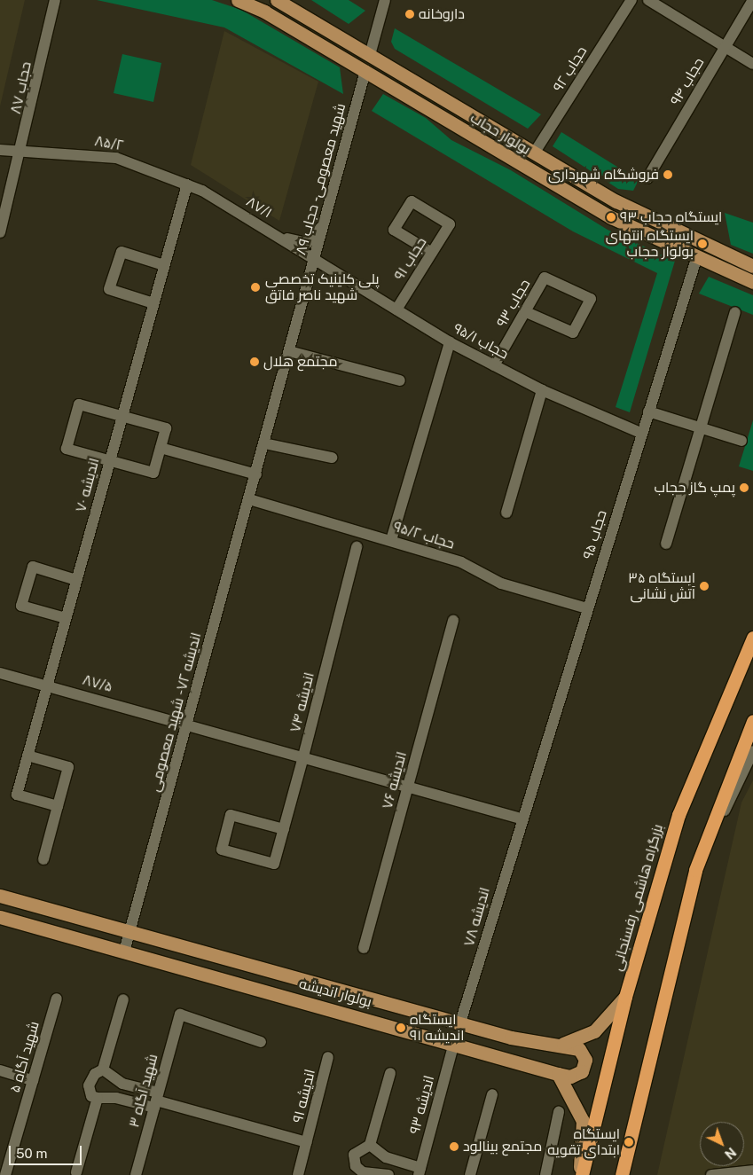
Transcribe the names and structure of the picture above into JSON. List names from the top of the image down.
{
  "streets": {
    "highway": ["بزرگراه هاشمی رفسنجانی"],
    "main road": ["بولوار حجاب", "بولوار اندیشه"],
    "street": [
      "حجاب ۹۲",
      "حجاب ۹۴",
      "حجاب ۸۷",
      "۸۵/۲",
      "شهید معصومی - حجاب ۸۹",
      "۸۷/۱",
      "حجاب ۹۱",
      "حجاب ۹۳",
      "حجاب ۹۵/۱",
      "اندیشه ۷۰",
      "حجاب ۹۵",
      "حجاب ۹۵/۲",
      "۸۷/۵",
      "اندیشه ۷۴",
      "اندیشه ۷۲ - شهید معصومی",
      "اندیشه ۷۶",
      "اندیشه ۷۸",
      "شهید آگاه ۵",
      "شهید آگاه ۳",
      "اندیشه ۹۱",
      "اندیشه ۹۳"
    ]
  },
  "crossings": [
    ["حجاب ۹۲", "بولوار حجاب"],
    ["حجاب ۸۷", "۸۵/۲"],
    ["بولوار حجاب", "شهید معصومی - حجاب ۸۹"],
    ["بولوار حجاب", "حجاب ۹۵"],
    ["۸۵/۲", "۸۷/۱"],
    ["۸۵/۲", "اندیشه ۷۰"],
    ["شهید معصومی - حجاب ۸۹", "۸۷/۱"],
    ["شهید معصومی - حجاب ۸۹", "حجاب ۹۵/۱"],
    ["شهید معصومی - حجاب ۸۹", "حجاب ۹۵/۲"],
    ["شهید معصومی - حجاب ۸۹", "اندیشه ۷۲ - شهید معصومی"],
    ["۸۷/۱", "حجاب ۹۵/۱"],
    ["۸۷/۱", "اندیشه ۷۰"],
    ["حجاب ۹۱", "حجاب ۹۵/۱"],
    ["حجاب ۹۳", "حجاب ۹۵/۱"],
    ["حجاب ۹۵/۱", "حجاب ۹۵"],
    ["اندیشه ۷۰", "۸۷/۵"],
    ["حجاب ۹۵", "حجاب ۹۵/۲"],
    ["حجاب ۹۵", "۸۷/۵"],
    ["حجاب ۹۵", "اندیشه ۷۸"],
    ["حجاب ۹۵/۲", "اندیشه ۷۲ - شهید معصومی"],
    ["۸۷/۵", "اندیشه ۷۴"],
    ["۸۷/۵", "اندیشه ۷۲ - شهید معصومی"],
    ["۸۷/۵", "اندیشه ۷۶"],
    ["۸۷/۵", "اندیشه ۷۸"],
    ["اندیشه ۷۲ - شهید معصومی", "بولوار اندیشه"],
    ["اندیشه ۷۸", "بولوار اندیشه"],
    ["بولوار اندیشه", "اندیشه ۹۳"]
  ],
  "places": [
    "داروخانه",
    "فروشگاه شهرداری",
    "ایستگاه حجاب ۹۳",
    "ایستگاه انتهای بولوار حجاب",
    "پلی کلینیک تخصصی شهید ناصر فاتق",
    "مجتمع هلال",
    "پمپ گاز حجاب",
    "ایستگاه ۳۵ آتش نشانی",
    "ایستگاه اندیشه ۹۱",
    "ایستگاه ابتدای تقویه",
    "مجتمع بینالود"
  ],
  "scale_bar": "50 m",
  "north": "bottom right"
}
